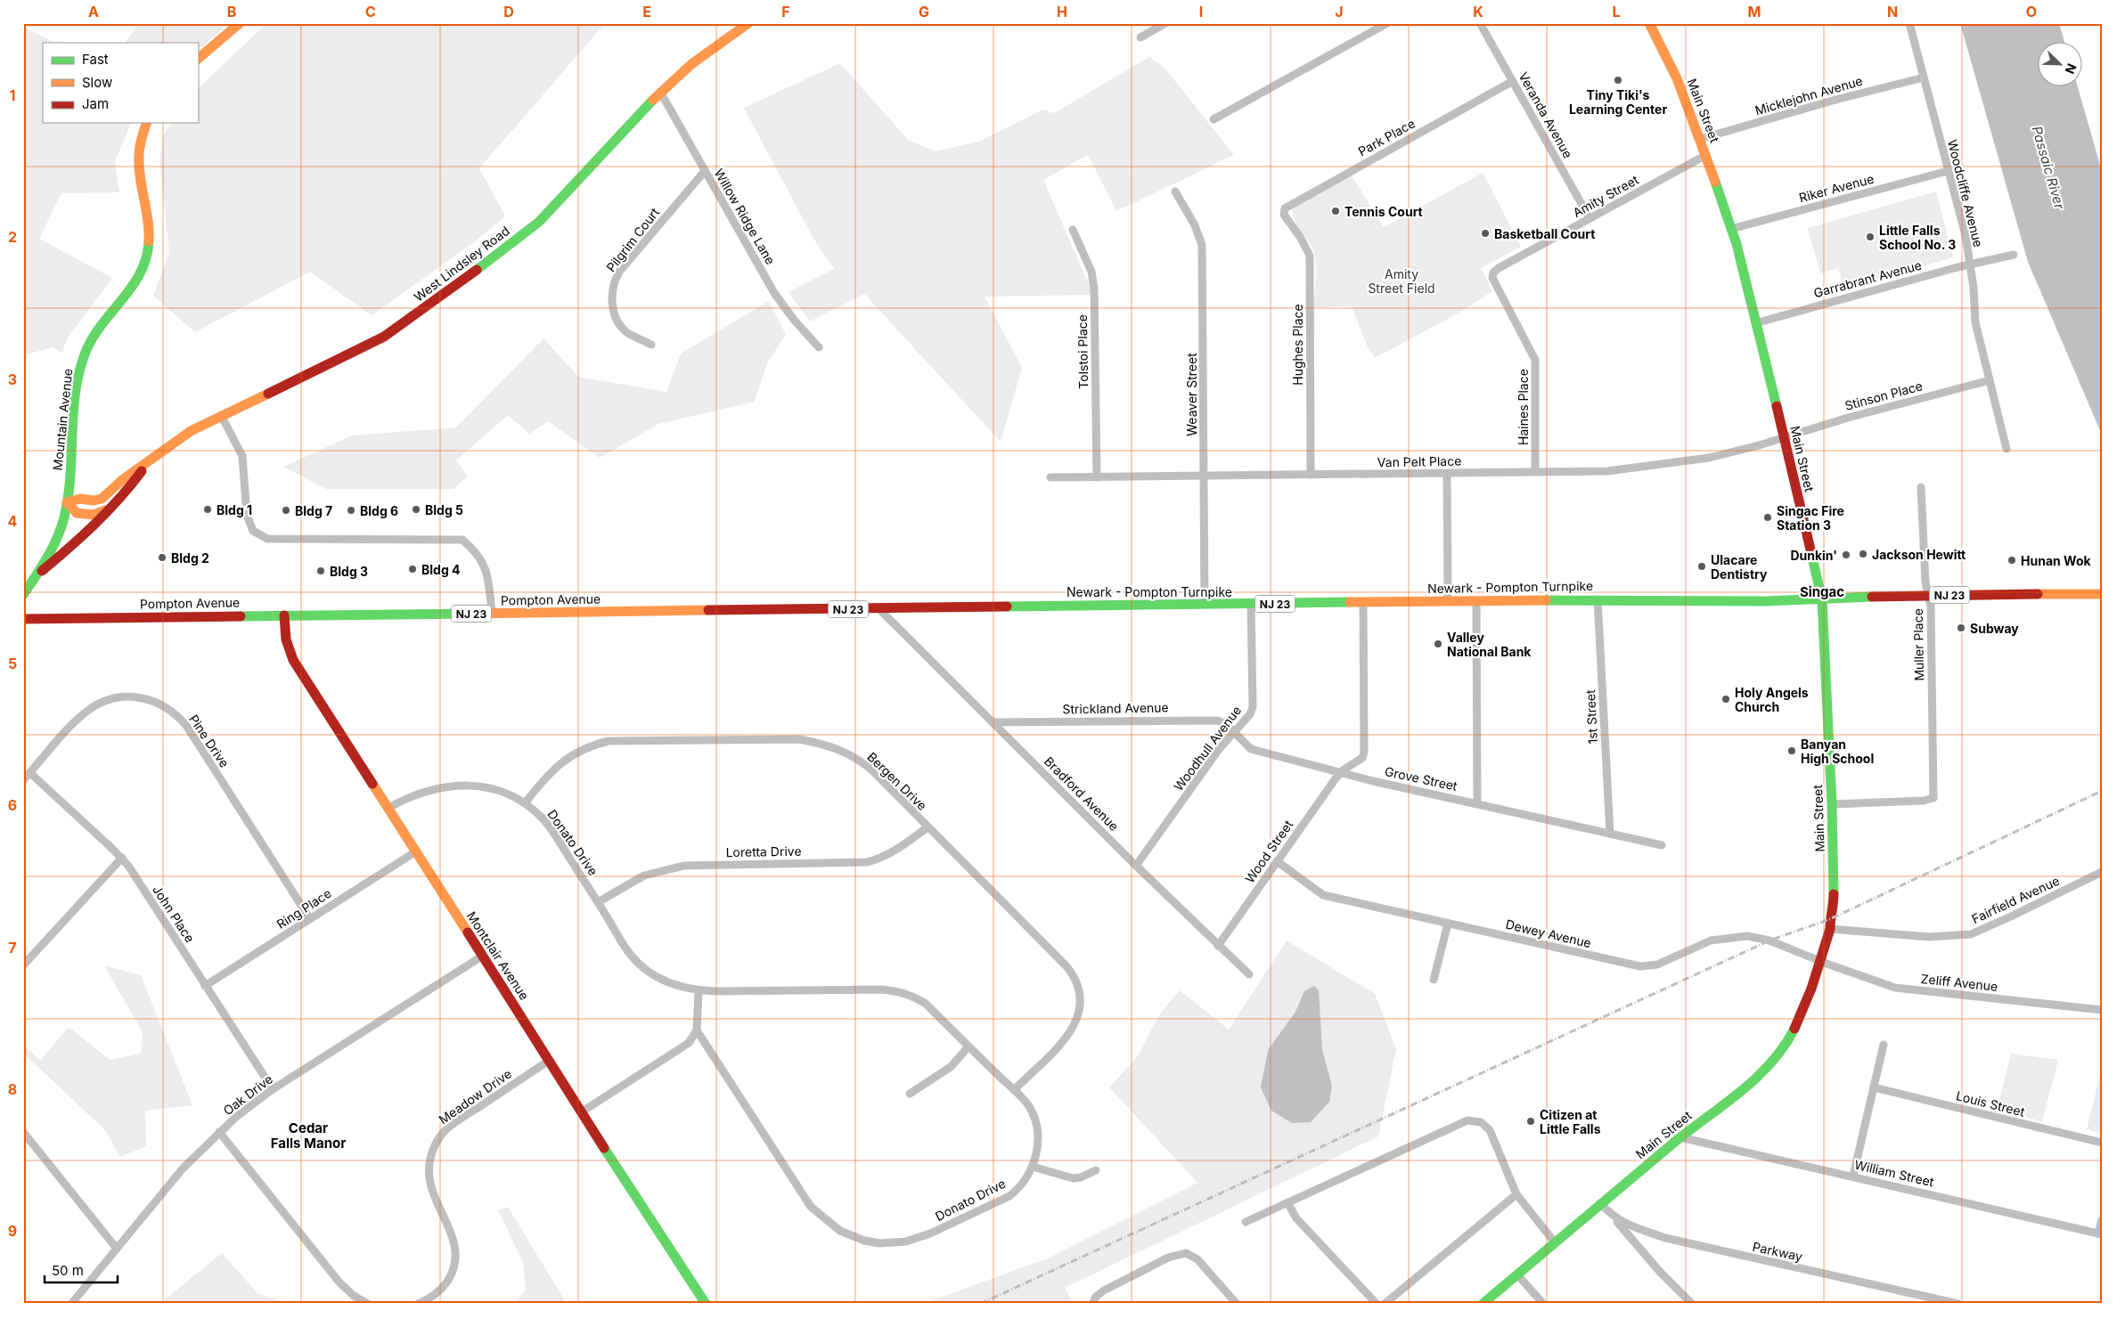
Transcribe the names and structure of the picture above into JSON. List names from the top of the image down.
{
  "streets": {
    "main road": [
      "Main Street",
      "West Lindsley Road",
      "Mountain Avenue",
      "Newark - Pompton Turnpike",
      "NJ 23",
      "Pompton Avenue",
      "Montclair Avenue"
    ],
    "street": [
      "Micklejohn Avenue",
      "Veranda Avenue",
      "Park Place",
      "Riker Avenue",
      "Woodcliffe Avenue",
      "Amity Street",
      "Willow Ridge Lane",
      "Pilgrim Court",
      "Garrabrant Avenue",
      "Hughes Place",
      "Tolstoi Place",
      "Weaver Street",
      "Stinson Place",
      "Haines Place",
      "Van Pelt Place",
      "Muller Place",
      "Strickland Avenue",
      "1st Street",
      "Pine Drive",
      "Woodhull Avenue",
      "Grove Street",
      "Bergen Drive",
      "Bradford Avenue",
      "Donato Drive",
      "Loretta Drive",
      "Wood Street",
      "Fairfield Avenue",
      "Ring Place",
      "John Place",
      "Dewey Avenue",
      "Zeliff Avenue",
      "Oak Drive",
      "Meadow Drive",
      "Louis Street",
      "William Street",
      "Parkway"
    ]
  },
  "crossings": [
    ["Micklejohn Avenue", "Main Street"],
    ["Micklejohn Avenue", "Woodcliffe Avenue"],
    ["Main Street", "Riker Avenue"],
    ["Main Street", "Amity Street"],
    ["Main Street", "Garrabrant Avenue"],
    ["Main Street", "Stinson Place"],
    ["Main Street", "Van Pelt Place"],
    ["Main Street", "Newark - Pompton Turnpike"],
    ["Main Street", "Muller Place"],
    ["Main Street", "Fairfield Avenue"],
    ["Main Street", "Dewey Avenue"],
    ["Main Street", "Zeliff Avenue"],
    ["Main Street", "William Street"],
    ["Main Street", "Parkway"],
    ["Veranda Avenue", "Park Place"],
    ["Veranda Avenue", "Amity Street"],
    ["Park Place", "Hughes Place"],
    ["Riker Avenue", "Woodcliffe Avenue"],
    ["Woodcliffe Avenue", "Garrabrant Avenue"],
    ["Woodcliffe Avenue", "Stinson Place"],
    ["Amity Street", "Haines Place"],
    ["Willow Ridge Lane", "Pilgrim Court"],
    ["Willow Ridge Lane", "West Lindsley Road"],
    ["West Lindsley Road", "Mountain Avenue"],
    ["Hughes Place", "Van Pelt Place"],
    ["Tolstoi Place", "Van Pelt Place"],
    ["Weaver Street", "Van Pelt Place"],
    ["Weaver Street", "Newark - Pompton Turnpike"],
    ["Stinson Place", "Van Pelt Place"],
    ["Haines Place", "Van Pelt Place"],
    ["Newark - Pompton Turnpike", "Pompton Avenue"],
    ["Newark - Pompton Turnpike", "Muller Place"],
    ["Newark - Pompton Turnpike", "1st Street"],
    ["Newark - Pompton Turnpike", "Woodhull Avenue"],
    ["Pompton Avenue", "Bradford Avenue"],
    ["Pompton Avenue", "Montclair Avenue"],
    ["Strickland Avenue", "Woodhull Avenue"],
    ["Strickland Avenue", "Grove Street"],
    ["Strickland Avenue", "Bradford Avenue"],
    ["1st Street", "Grove Street"],
    ["Pine Drive", "Ring Place"],
    ["Pine Drive", "John Place"],
    ["Woodhull Avenue", "Grove Street"],
    ["Woodhull Avenue", "Bradford Avenue"],
    ["Grove Street", "Wood Street"],
    ["Bergen Drive", "Donato Drive"],
    ["Bergen Drive", "Loretta Drive"],
    ["Bradford Avenue", "Wood Street"],
    ["Donato Drive", "Loretta Drive"],
    ["Donato Drive", "Montclair Avenue"],
    ["Wood Street", "Dewey Avenue"],
    ["Ring Place", "John Place"],
    ["Ring Place", "Montclair Avenue"],
    ["John Place", "Oak Drive"],
    ["Dewey Avenue", "Zeliff Avenue"],
    ["Montclair Avenue", "Oak Drive"],
    ["Montclair Avenue", "Meadow Drive"]
  ],
  "districts": ["Singac", "Cedar Falls Manor"],
  "water": ["Passaic River"],
  "parks": ["Amity Street Field"],
  "places": [
    "Tiny Tiki's Learning Center",
    "Tennis Court",
    "Basketball Court",
    "Little Falls School No. 3",
    "Bldg 1",
    "Bldg 5",
    "Bldg 7",
    "Bldg 6",
    "Singac Fire Station 3",
    "Jackson Hewitt",
    "Dunkin'",
    "Bldg 2",
    "Hunan Wok",
    "Ulacare Dentistry",
    "Bldg 4",
    "Bldg 3",
    "Subway",
    "Valley National Bank",
    "Holy Angels Church",
    "Banyan High School",
    "Citizen at Little Falls"
  ],
  "legend": ["Fast", "Slow", "Jam"],
  "scale_bar": "50 m",
  "north": "bottom right",
  "grid": {
    "columns": [
      "A",
      "B",
      "C",
      "D",
      "E",
      "F",
      "G",
      "H",
      "I",
      "J",
      "K",
      "L",
      "M",
      "N",
      "O"
    ],
    "rows": [
      "1",
      "2",
      "3",
      "4",
      "5",
      "6",
      "7",
      "8",
      "9"
    ]
  }
}
